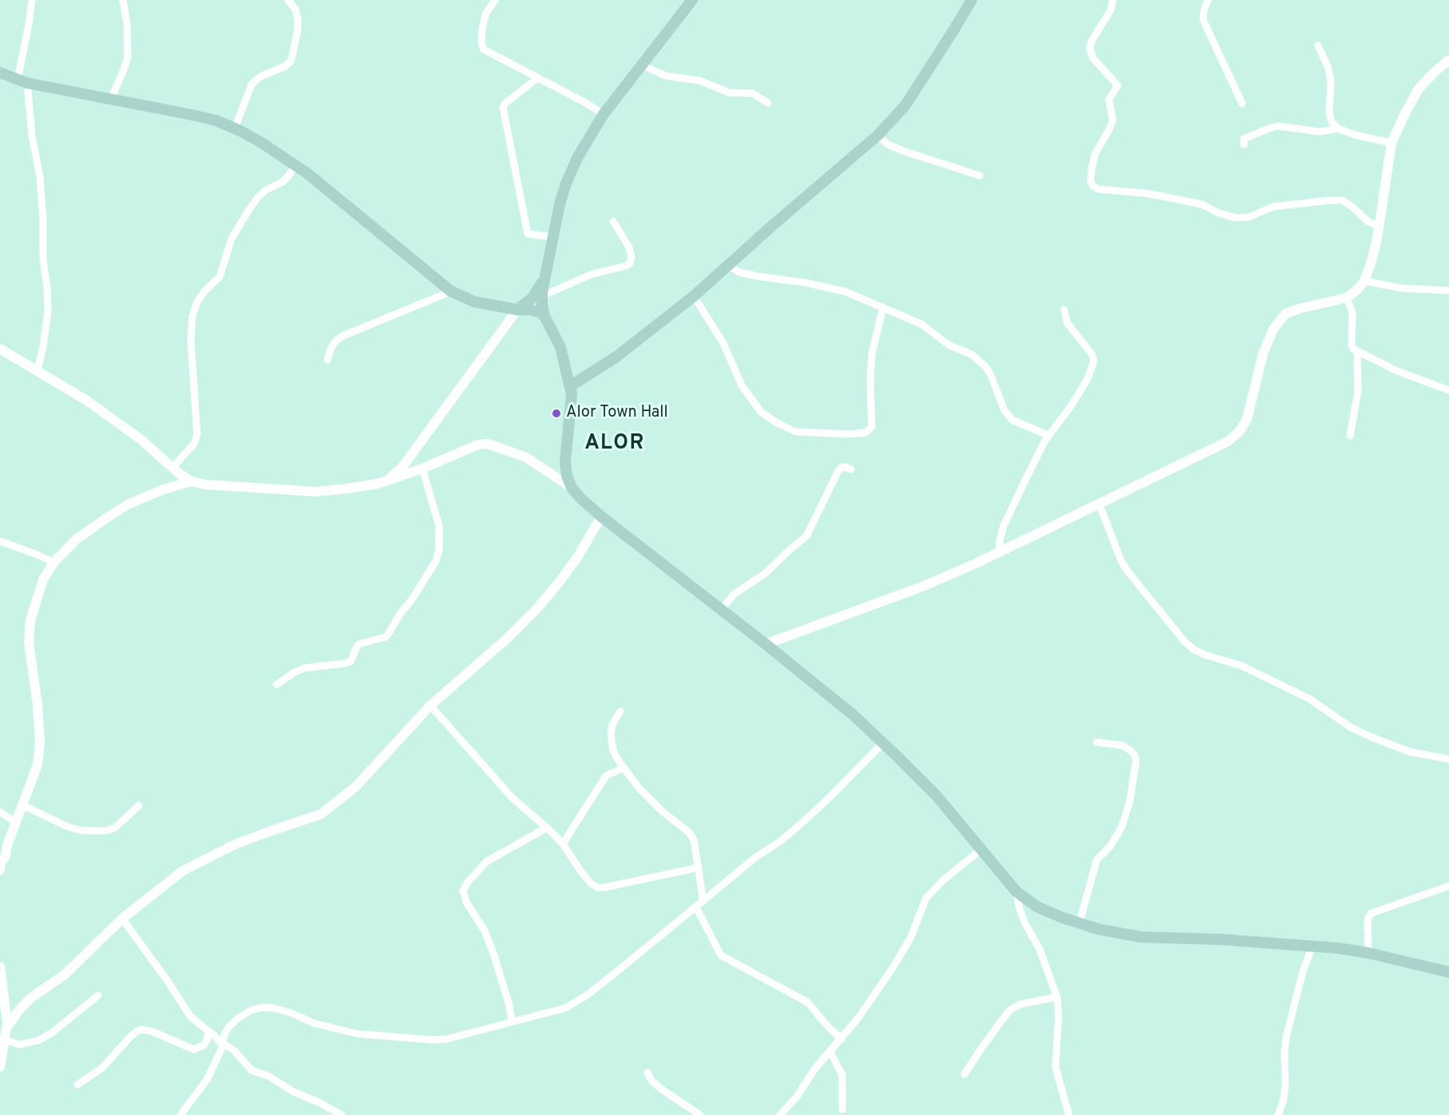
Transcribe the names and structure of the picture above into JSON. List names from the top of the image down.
{
  "districts": ["ALOR"],
  "places": ["Alor Town Hall"]
}
